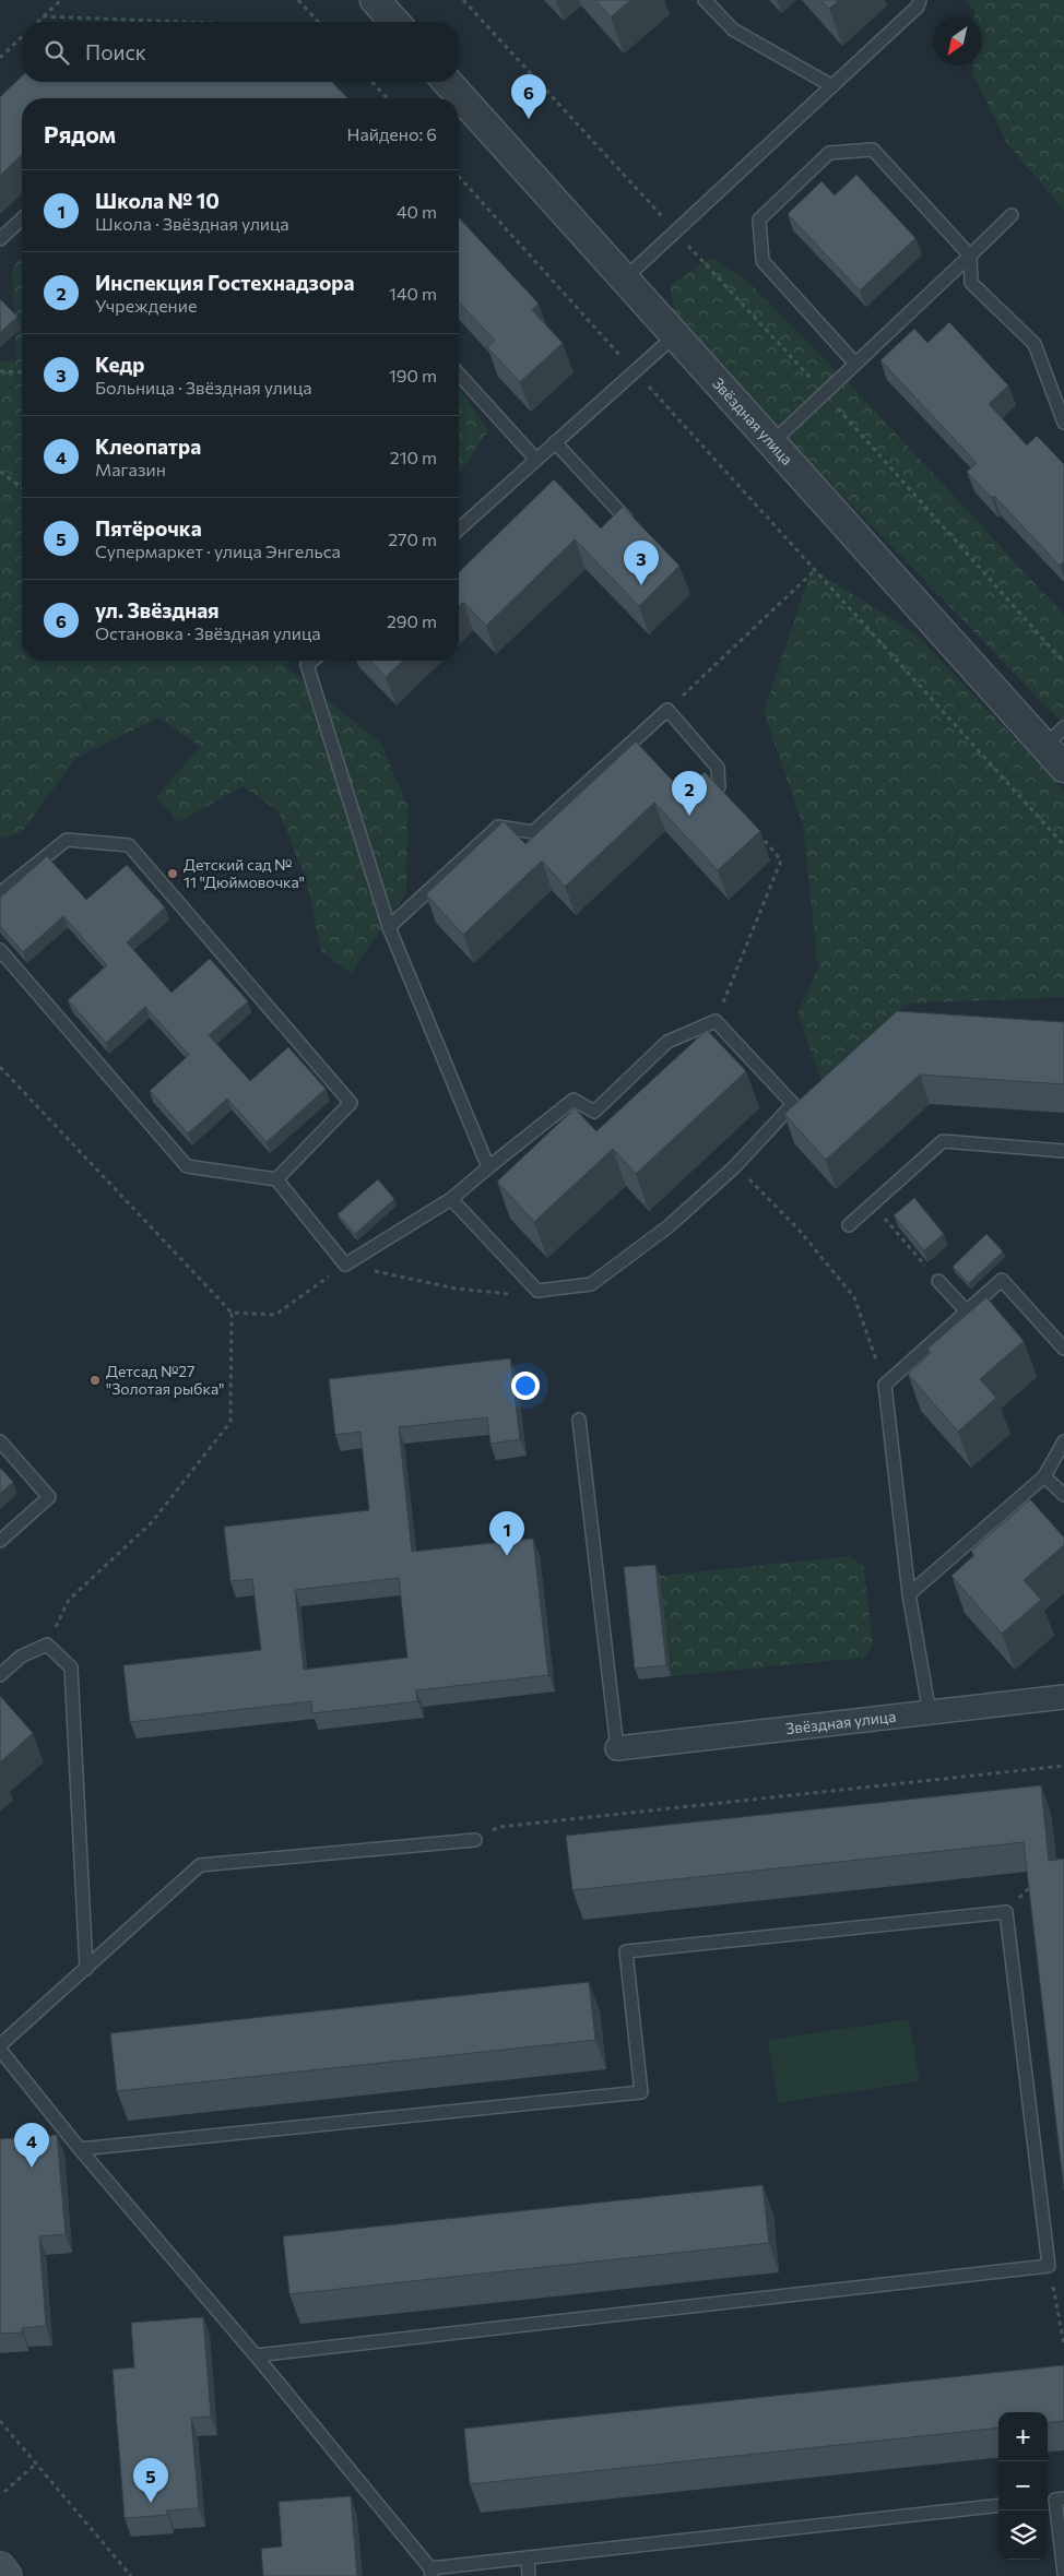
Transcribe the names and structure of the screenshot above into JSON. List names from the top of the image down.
{
  "streets": {
    "street": ["Звёздная улица"]
  },
  "places": ["Детский сад № 11 \"Дюймовочка\"", "Детсад №27 \"Золотая рыбка\""],
  "north": "bottom left",
  "page": {
    "search": "Поиск",
    "pins": [
      "6",
      "3",
      "2",
      "1",
      "4",
      "5"
    ],
    "heading": ["Рядом", "Найдено: 6"],
    "list": [
      {
        "mark": "1",
        "name": "Школа № 10",
        "note": "Школа · Звёздная улица",
        "value": "40 m"
      },
      {
        "mark": "2",
        "name": "Инспекция Гостехнадзора",
        "note": "Учреждение",
        "value": "140 m"
      },
      {
        "mark": "3",
        "name": "Кедр",
        "note": "Больница · Звёздная улица",
        "value": "190 m"
      },
      {
        "mark": "4",
        "name": "Клеопатра",
        "note": "Магазин",
        "value": "210 m"
      },
      {
        "mark": "5",
        "name": "Пятёрочка",
        "note": "Супермаркет · улица Энгельса",
        "value": "270 m"
      },
      {
        "mark": "6",
        "name": "ул. Звёздная",
        "note": "Остановка · Звёздная улица",
        "value": "290 m"
      }
    ],
    "map_buttons": ["+", "−"]
  }
}
